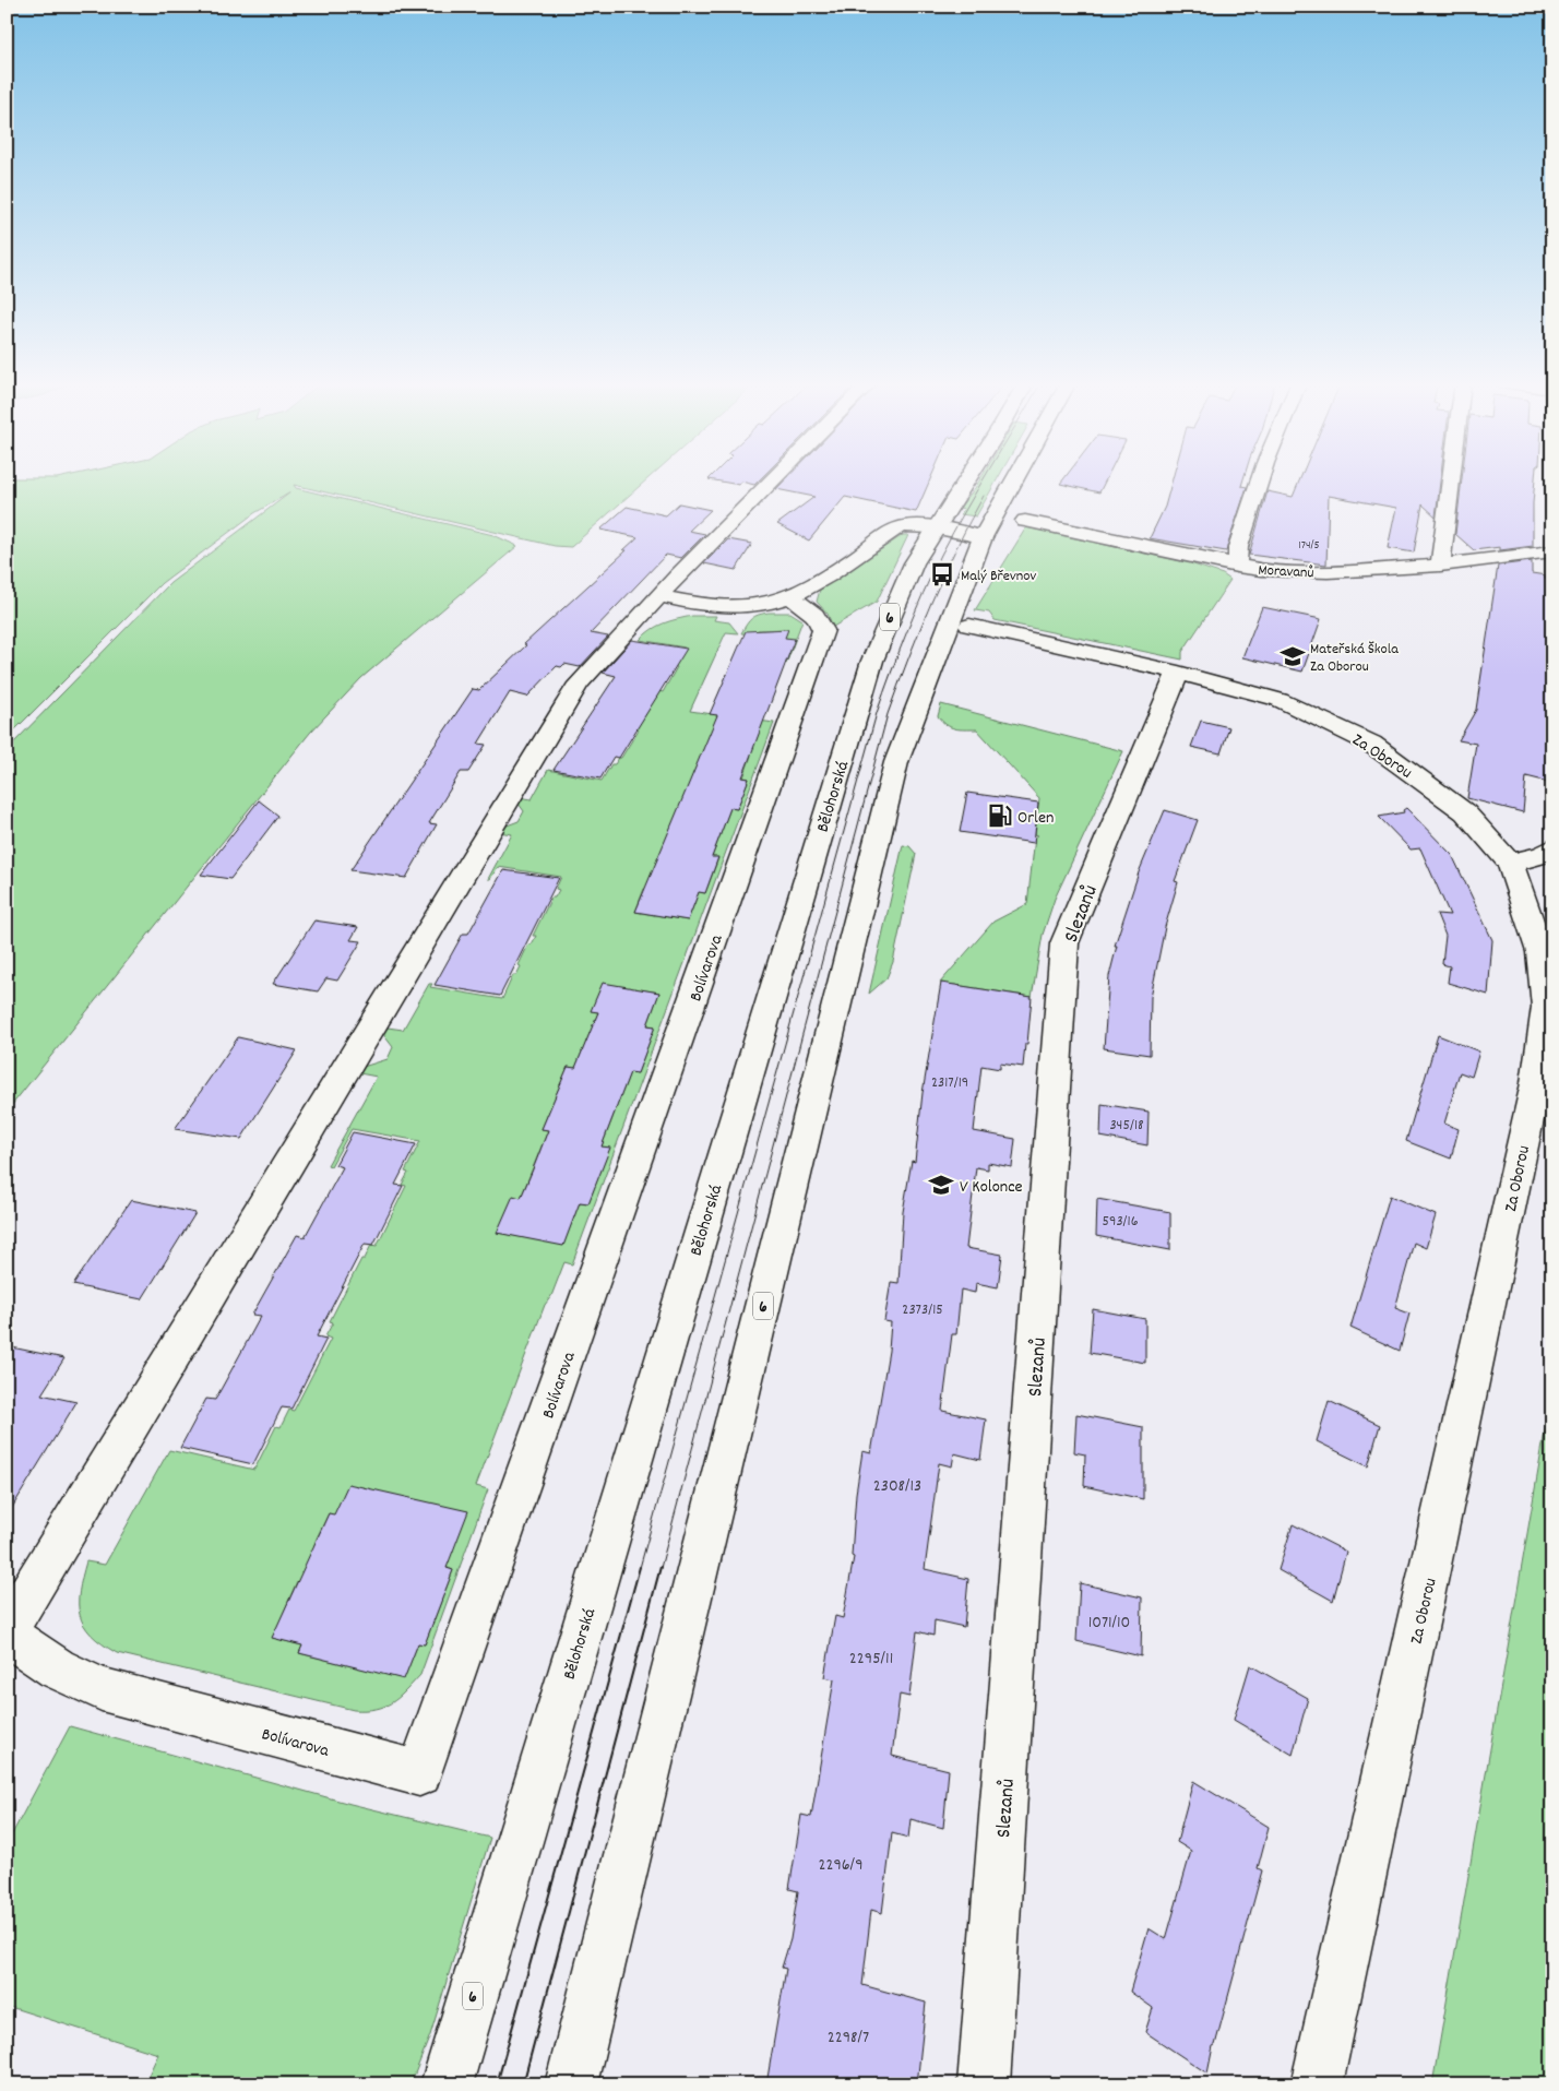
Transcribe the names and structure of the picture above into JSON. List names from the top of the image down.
{
  "streets": {
    "street": [
      "Moravanů",
      "6",
      "Za Oborou",
      "Bělohorská",
      "Slezanů",
      "Bolívarova"
    ]
  },
  "crossings": [
    ["Za Oborou", "Slezanů"]
  ],
  "places": {
    "bus stop": ["Malý Břevnov"],
    "school or university": ["Mateřská Škola Za Oborou", "V Kolonce"],
    "fuel station": ["Orlen"]
  },
  "house_numbers": [
    "174/5",
    "2317/19",
    "345/18",
    "593/16",
    "2373/15",
    "2308/13",
    "1071/10",
    "2295/11",
    "2296/9",
    "2298/7"
  ]
}
